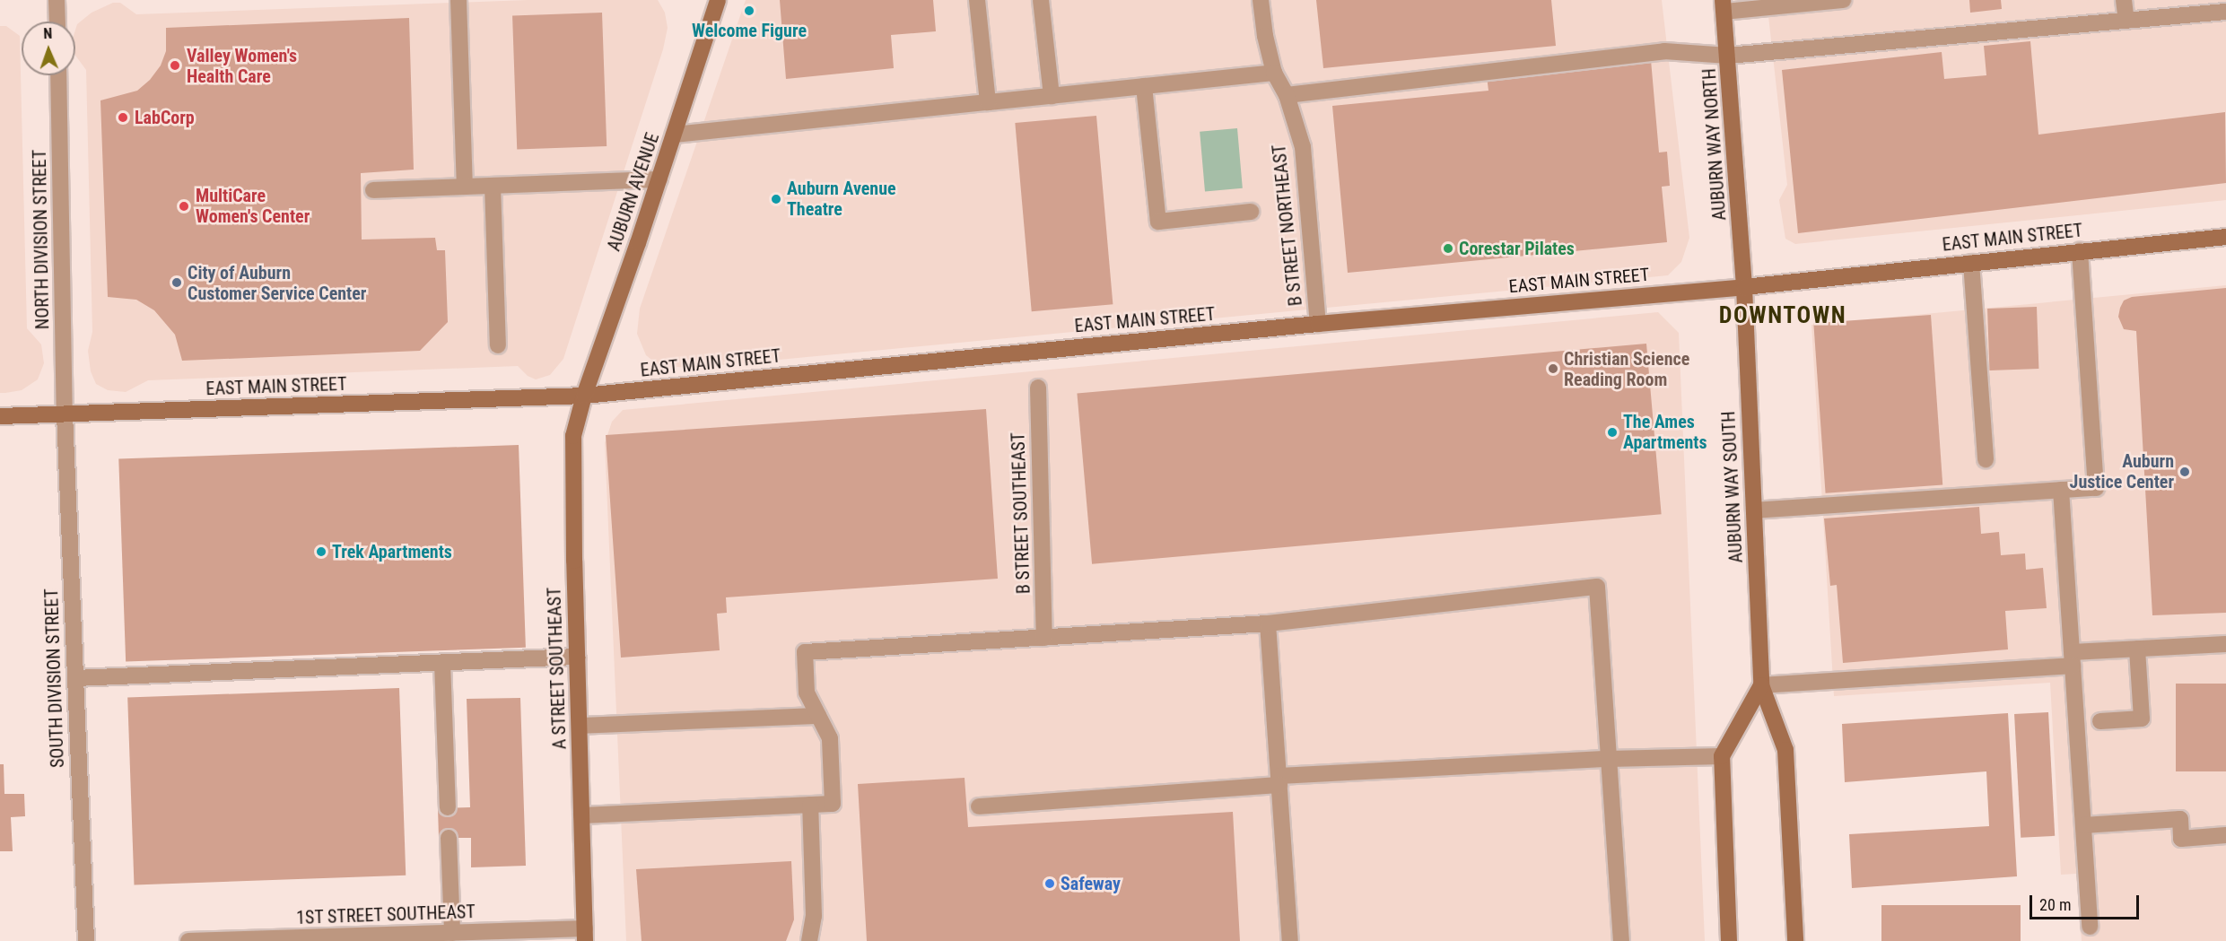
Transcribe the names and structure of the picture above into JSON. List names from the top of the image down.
{
  "streets": {
    "main road": [
      "AUBURN WAY NORTH",
      "AUBURN AVENUE",
      "EAST MAIN STREET",
      "AUBURN WAY SOUTH",
      "A STREET SOUTHEAST"
    ],
    "street": [
      "B STREET NORTHEAST",
      "NORTH DIVISION STREET",
      "B STREET SOUTHEAST",
      "SOUTH DIVISION STREET",
      "1ST STREET SOUTHEAST"
    ]
  },
  "crossings": [
    ["AUBURN WAY NORTH", "EAST MAIN STREET"],
    ["AUBURN WAY NORTH", "AUBURN WAY SOUTH"],
    ["AUBURN AVENUE", "EAST MAIN STREET"],
    ["AUBURN AVENUE", "A STREET SOUTHEAST"],
    ["B STREET NORTHEAST", "EAST MAIN STREET"],
    ["EAST MAIN STREET", "NORTH DIVISION STREET"],
    ["EAST MAIN STREET", "AUBURN WAY SOUTH"],
    ["EAST MAIN STREET", "A STREET SOUTHEAST"],
    ["EAST MAIN STREET", "SOUTH DIVISION STREET"],
    ["NORTH DIVISION STREET", "SOUTH DIVISION STREET"],
    ["A STREET SOUTHEAST", "1ST STREET SOUTHEAST"]
  ],
  "districts": ["DOWNTOWN"],
  "places": [
    "Welcome Figure",
    "Valley Women's Health Care",
    "LabCorp",
    "Auburn Avenue Theatre",
    "MultiCare Women's Center",
    "Corestar Pilates",
    "City of Auburn Customer Service Center",
    "Christian Science Reading Room",
    "The Ames Apartments",
    "Auburn Justice Center",
    "Trek Apartments",
    "Safeway"
  ],
  "scale_bar": "20 m",
  "north": "top"
}
